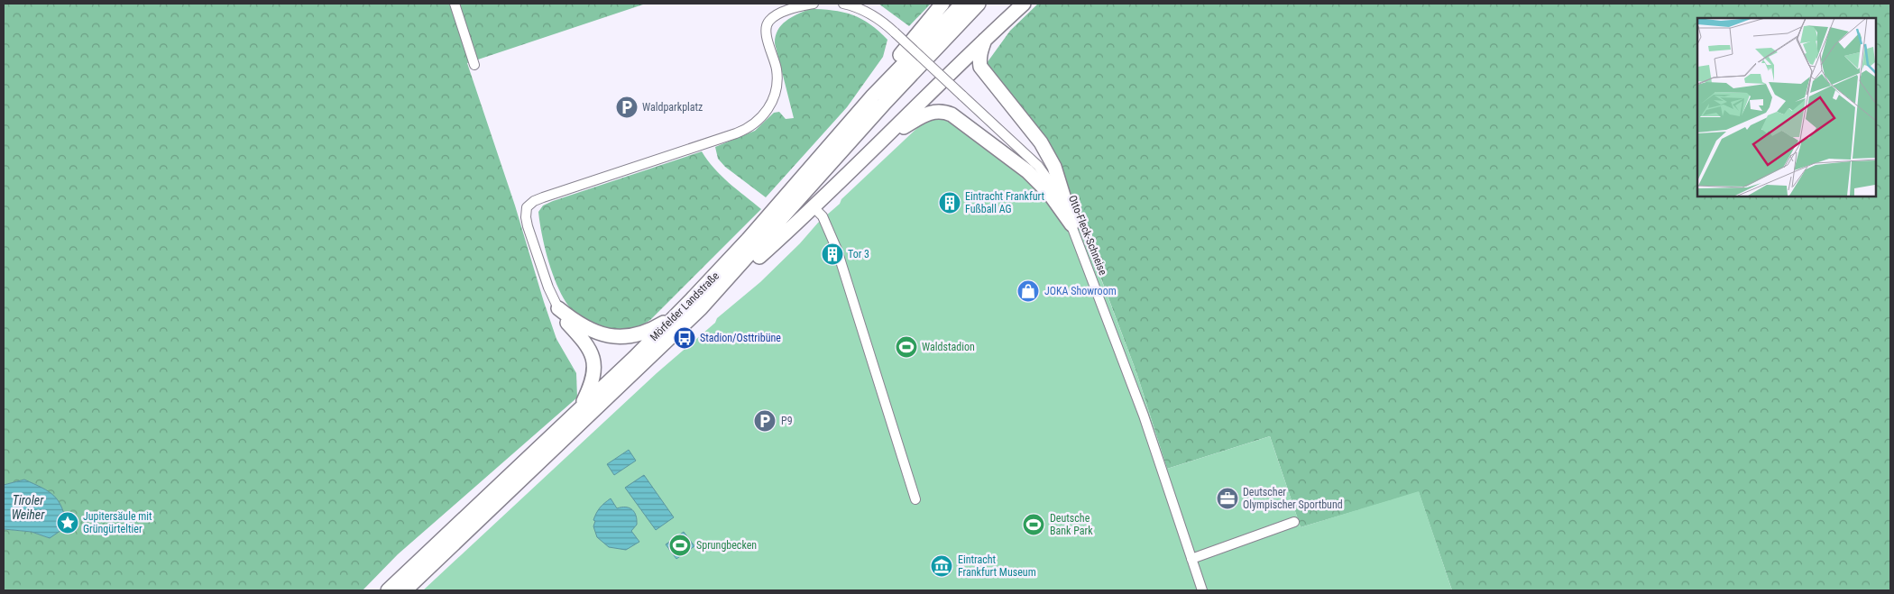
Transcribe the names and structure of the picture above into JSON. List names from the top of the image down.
{
  "streets": {
    "highway": ["Mörfelder Landstraße"],
    "street": ["Otto-Fleck-Schneise"]
  },
  "water": ["Tiroler Weiher"],
  "places": {
    "parking": ["Waldparkplatz", "P9"],
    "building": ["Eintracht Frankfurt Fußball AG", "Tor 3"],
    "shop": ["JOKA Showroom"],
    "bus stop": ["Stadion/Osttribüne"],
    "sports": ["Waldstadion", "Deutsche Bank Park", "Sprungbecken"],
    "office": ["Deutscher Olympischer Sportbund"],
    "place": ["Jupitersäule mit Grüngürteltier"],
    "museum": ["Eintracht Frankfurt Museum"]
  }
}
